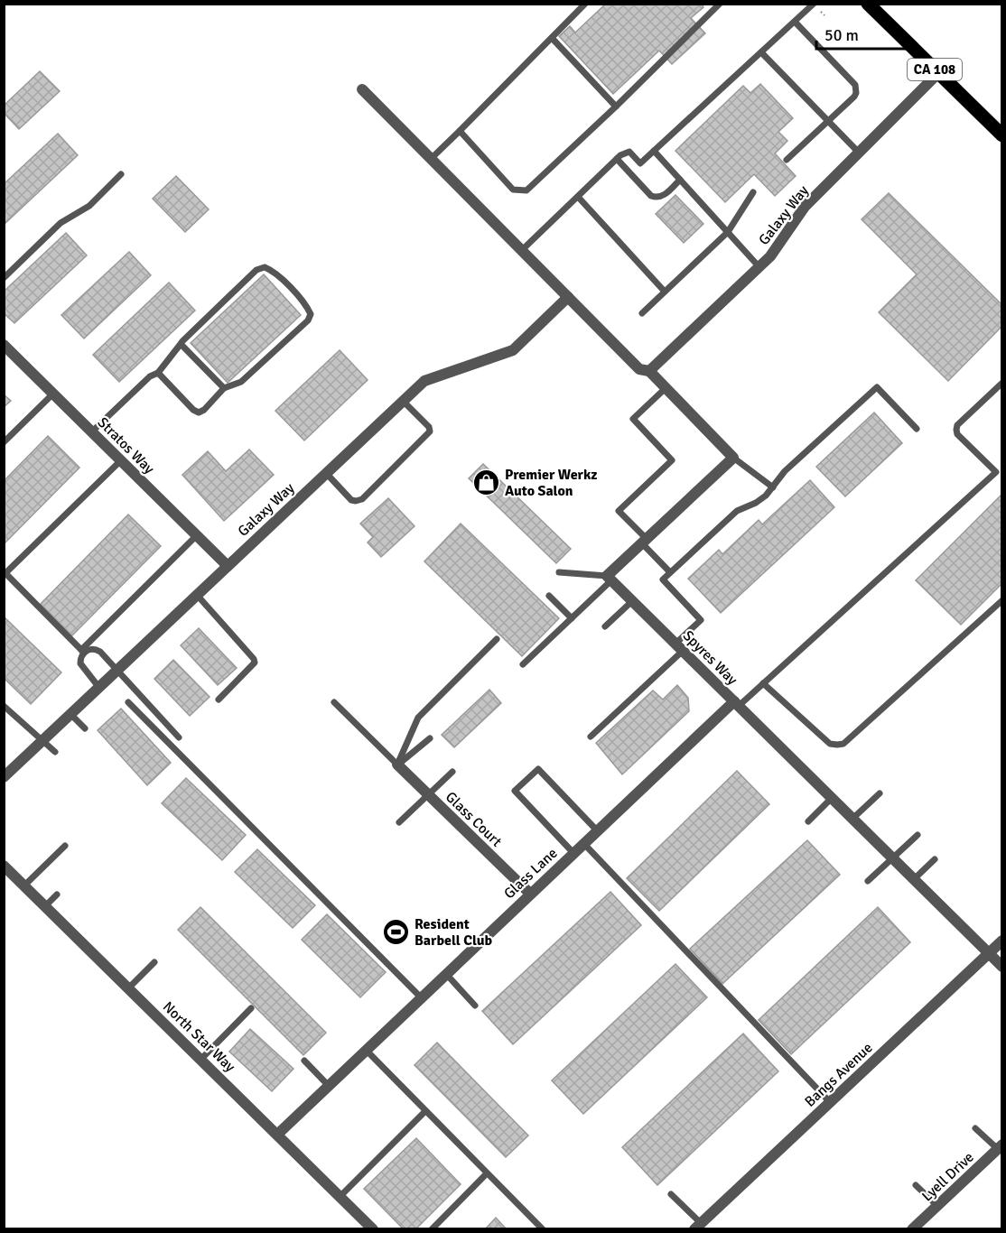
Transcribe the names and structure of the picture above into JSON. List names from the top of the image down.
{
  "streets": {
    "main road": ["CA 108"],
    "street": [
      "Galaxy Way",
      "Stratos Way",
      "Spyres Way",
      "Glass Court",
      "Glass Lane",
      "North Star Way",
      "Bangs Avenue",
      "Lyell Drive"
    ]
  },
  "crossings": [
    ["CA 108", "Galaxy Way"],
    ["Galaxy Way", "Stratos Way"],
    ["Spyres Way", "Glass Lane"],
    ["Spyres Way", "Bangs Avenue"],
    ["Glass Court", "Glass Lane"],
    ["Glass Lane", "North Star Way"]
  ],
  "places": {
    "shop": ["Premier Werkz Auto Salon"],
    "sports": ["Resident Barbell Club"]
  },
  "scale_bar": "50 m"
}
